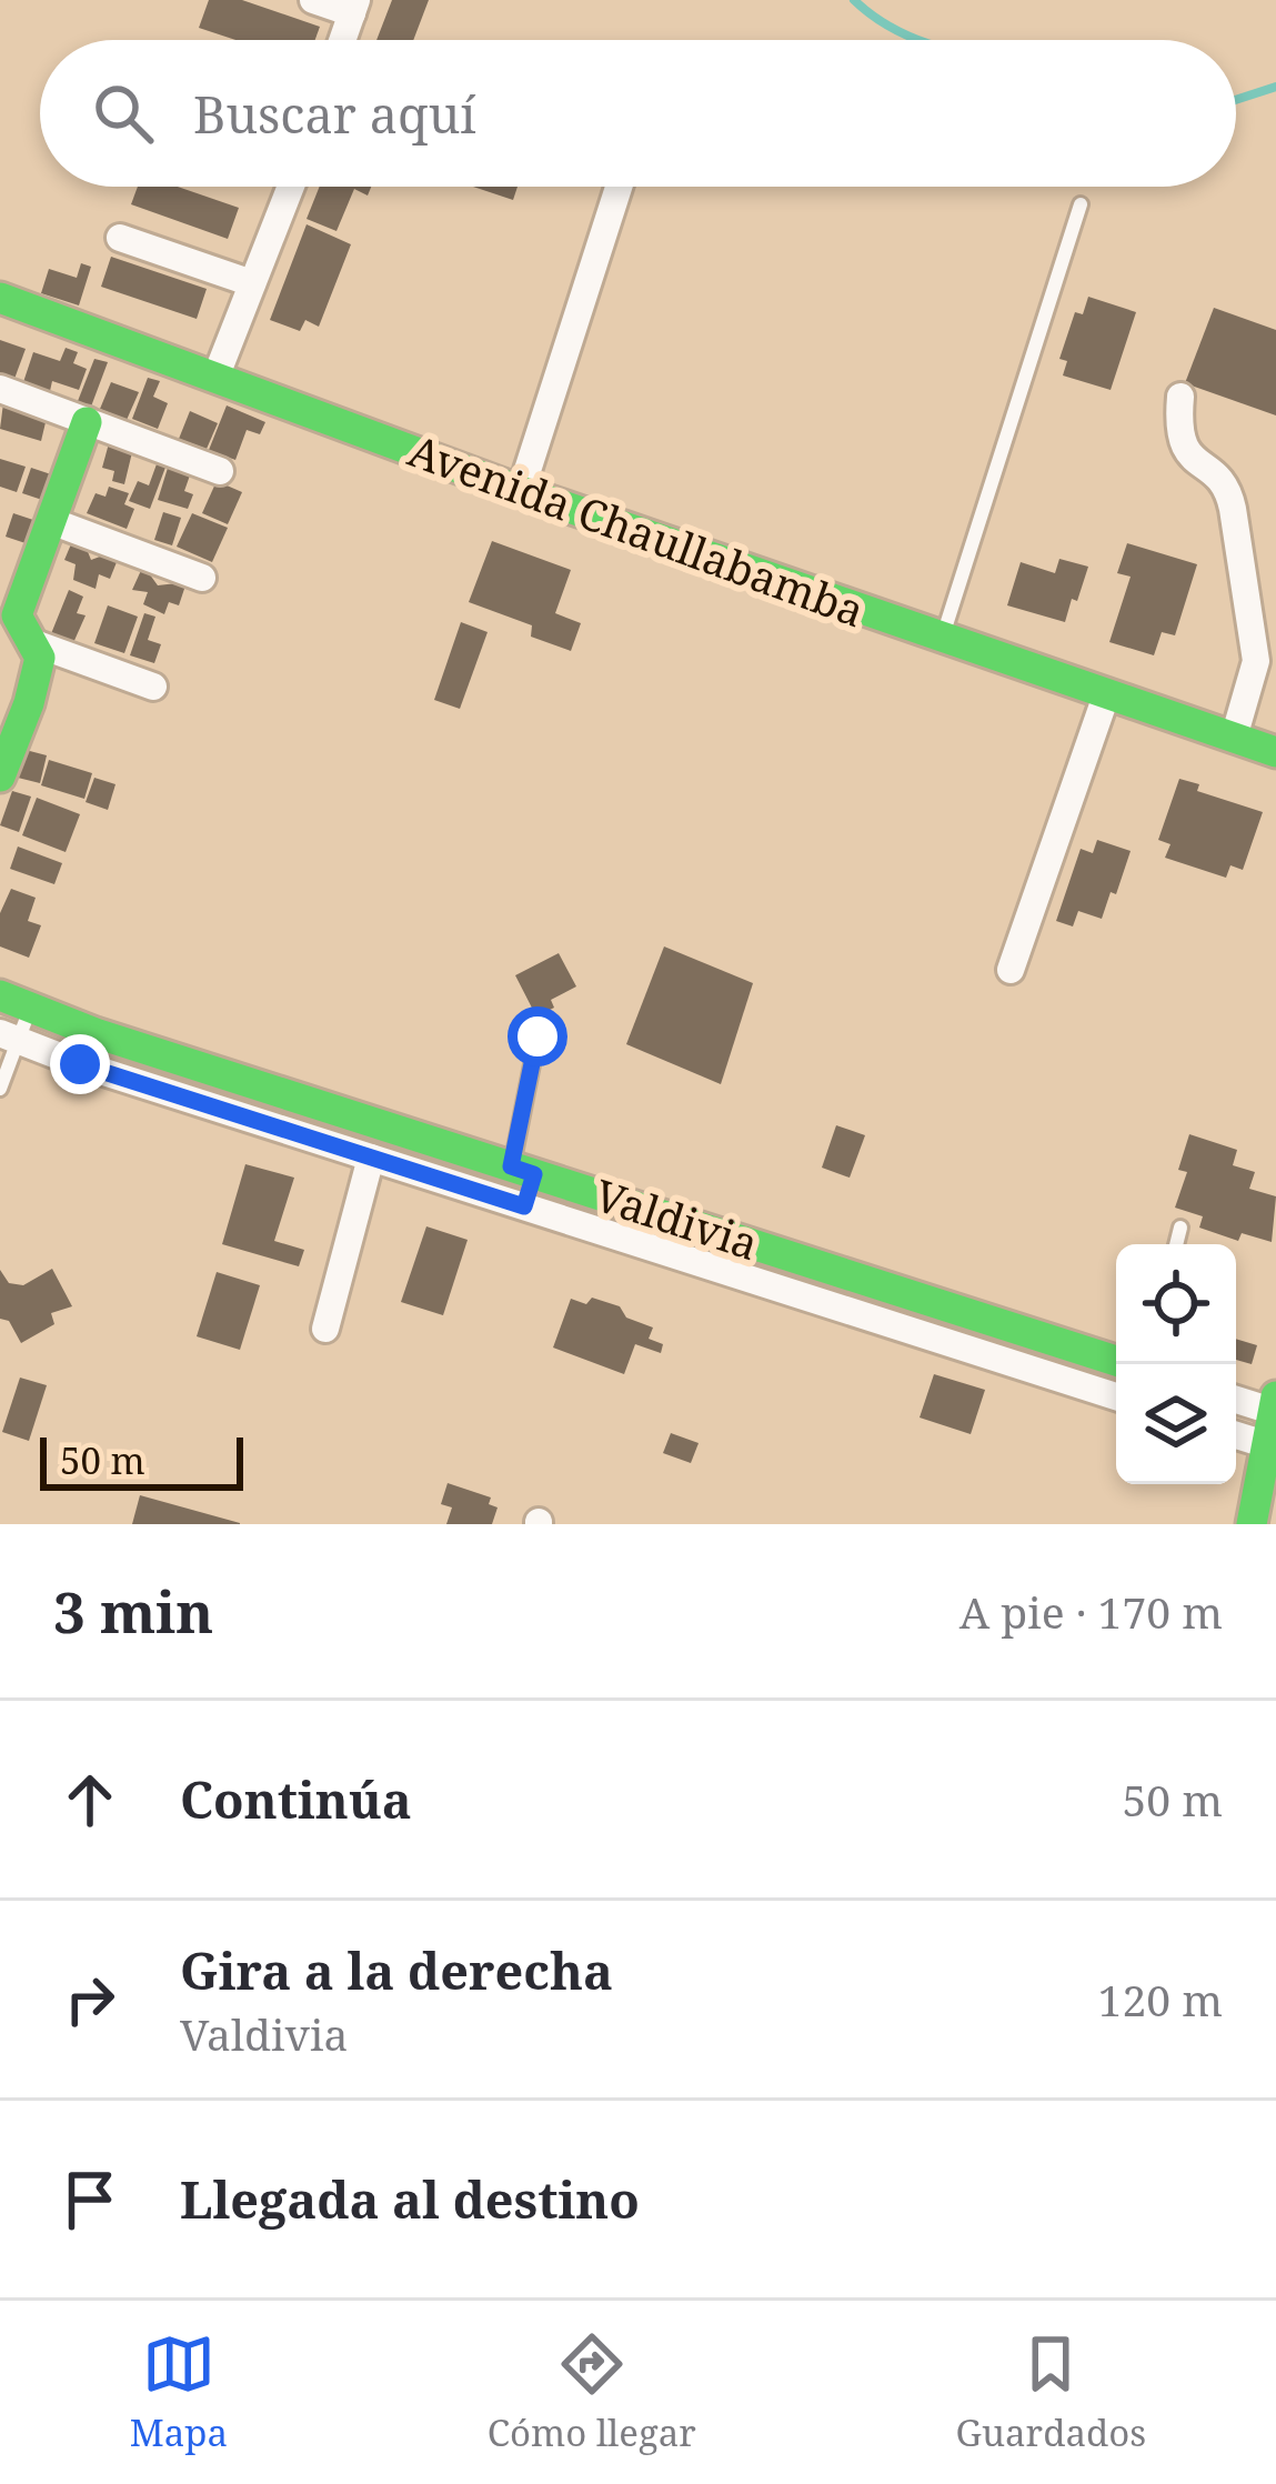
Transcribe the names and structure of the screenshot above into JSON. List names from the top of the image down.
{
  "streets": {
    "street": ["Avenida Chaullabamba", "Valdivia"]
  },
  "scale_bar": "50 m",
  "page": {
    "search": "Buscar aquí",
    "scale": "50 m",
    "heading": ["3 min", "A pie · 170 m"],
    "list": [
      ["Continúa", "50 m"],
      ["Gira a la derecha", "Valdivia", "120 m"],
      "Llegada al destino"
    ],
    "nav": ["Mapa", "Cómo llegar", "Guardados"]
  }
}
